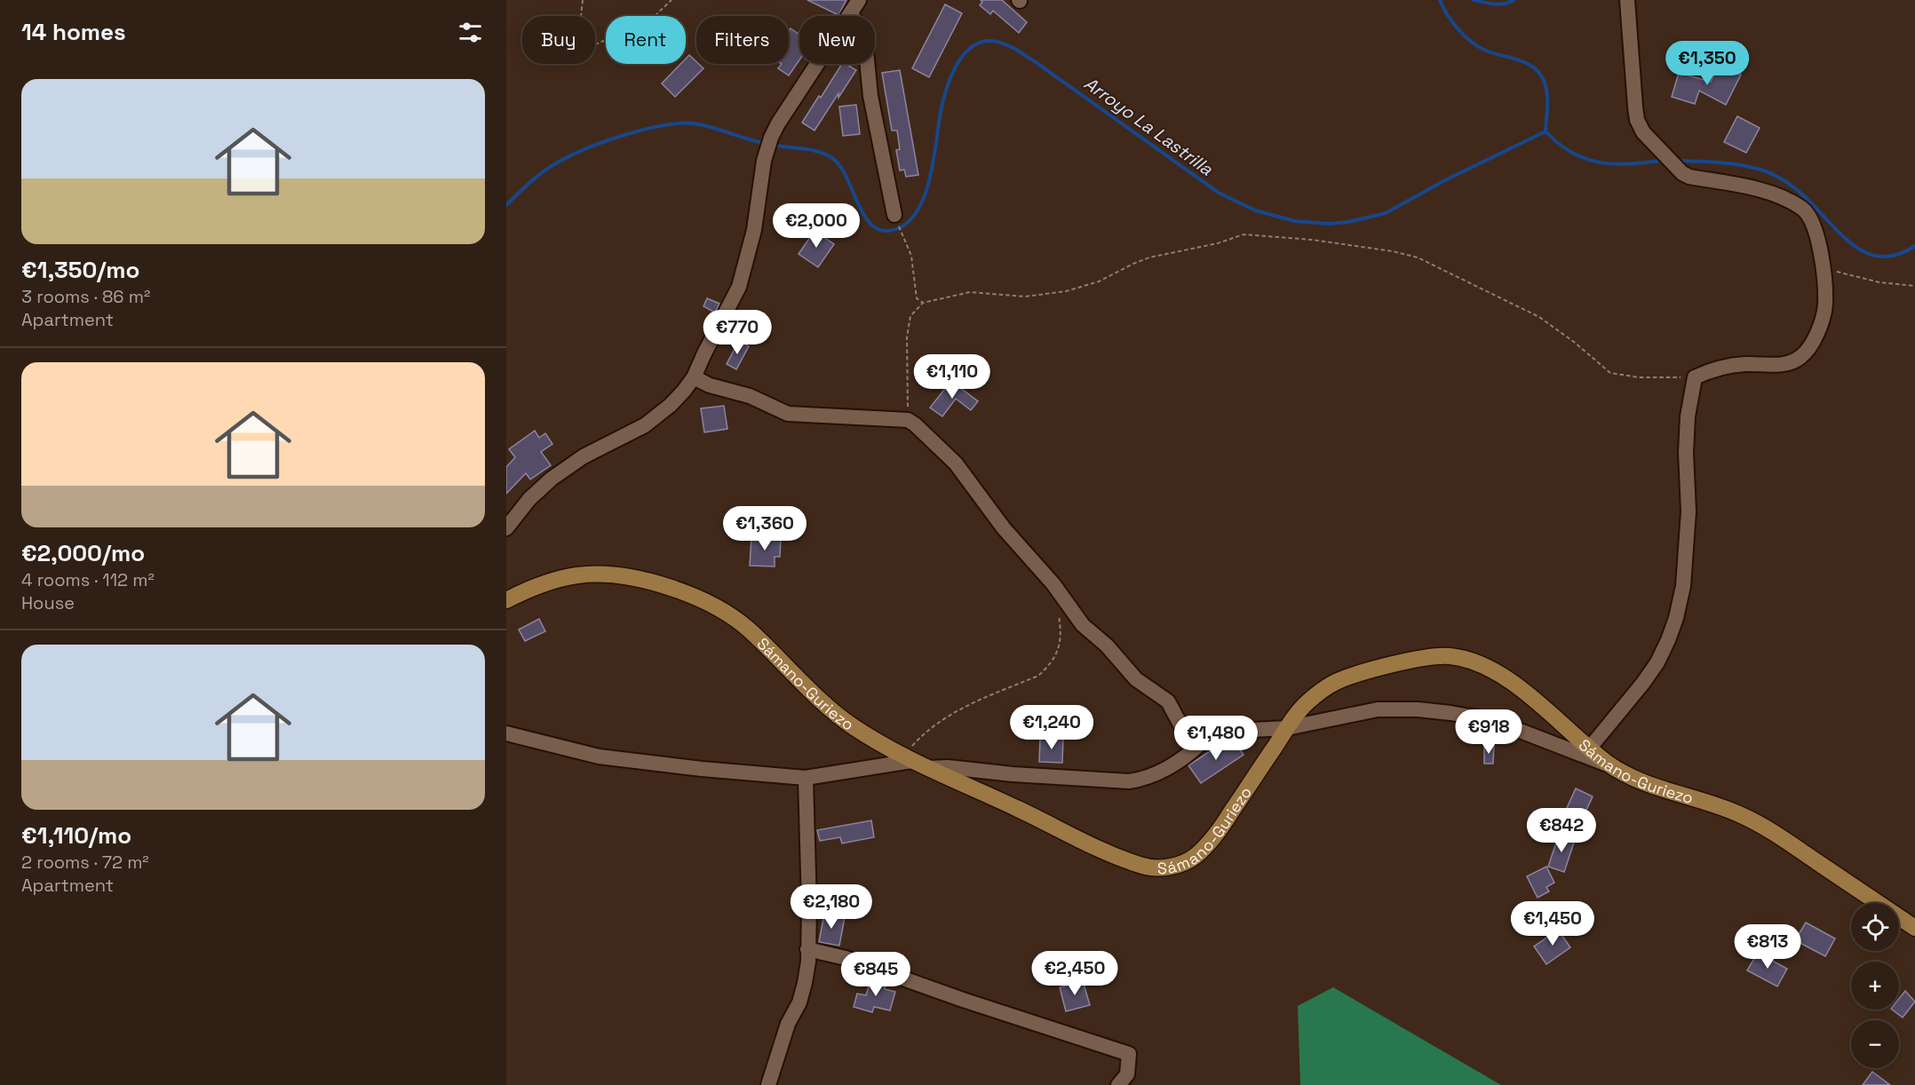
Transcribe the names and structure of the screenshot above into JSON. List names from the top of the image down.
{
  "streets": {
    "street": ["Sámano-Guriezo"]
  },
  "water": ["Arroyo La Lastrilla"],
  "page": {
    "heading": "14 homes",
    "chip": [
      "Buy",
      "Rent",
      "Filters",
      "New"
    ],
    "price": [
      "€1,350",
      "€2,000",
      "€770",
      "€1,110",
      "€1,360",
      "€1,240",
      "€918",
      "€1,480",
      "€842",
      "€2,180",
      "€1,450",
      "€813",
      "€2,450",
      "€845"
    ],
    "list": [
      {
        "name": "€1,350/mo",
        "note": "3 rooms · 86 m² · Apartment"
      },
      {
        "name": "€2,000/mo",
        "note": "4 rooms · 112 m² · House"
      },
      {
        "name": "€1,110/mo",
        "note": "2 rooms · 72 m² · Apartment"
      }
    ],
    "map_buttons": ["+", "−"]
  }
}
